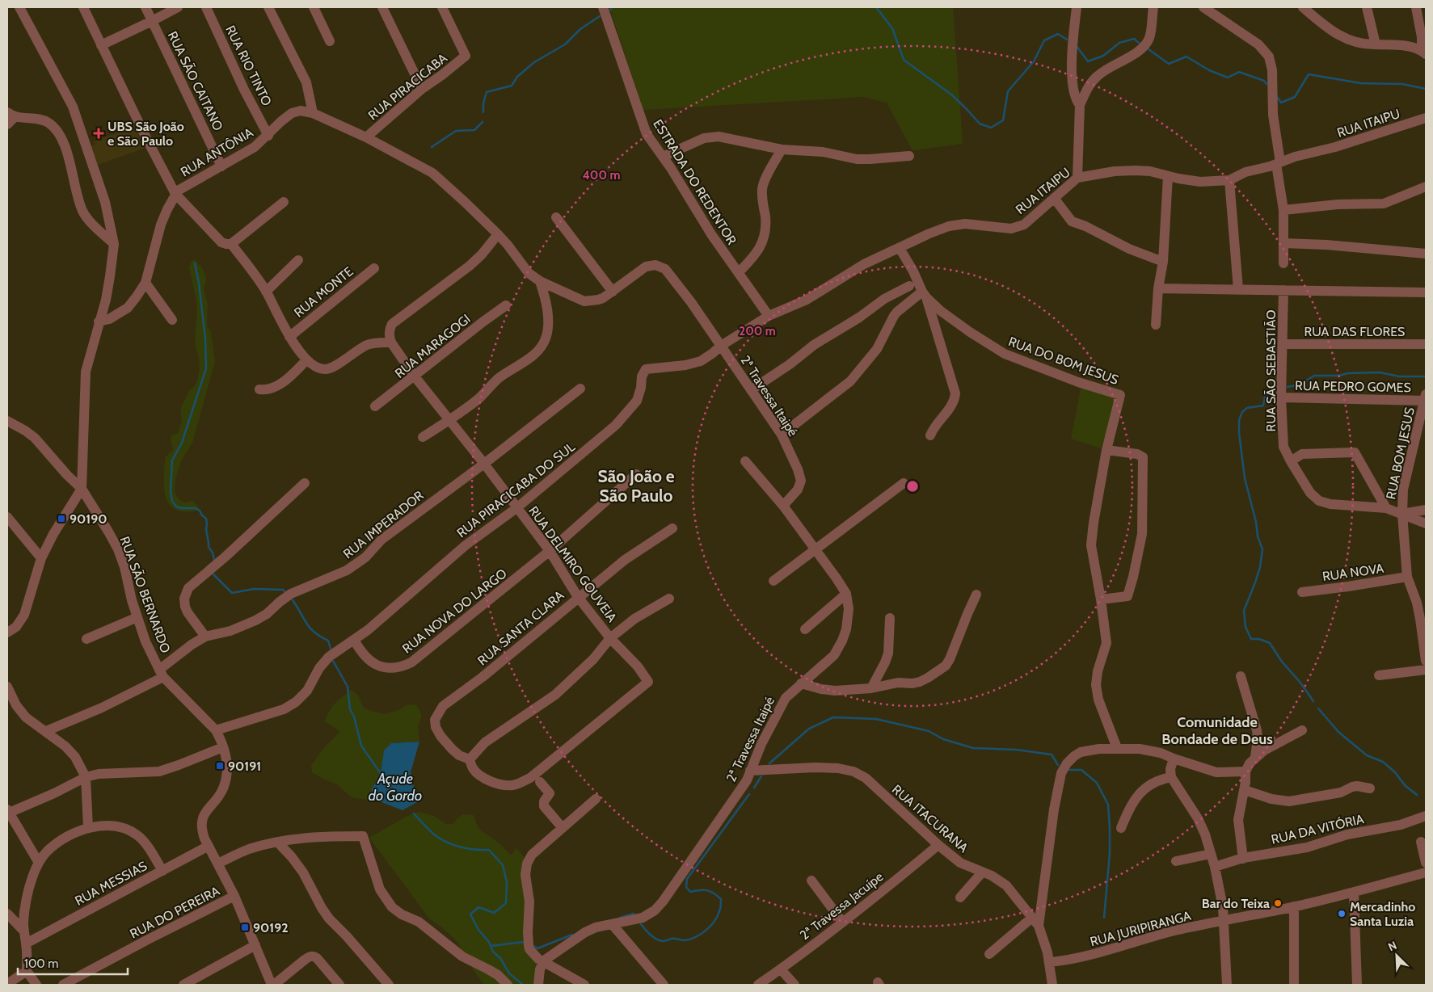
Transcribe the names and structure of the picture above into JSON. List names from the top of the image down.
{
  "streets": {
    "street": [
      "RUA RIO TINTO",
      "RUA SÃO CAITANO",
      "RUA PIRACICABA",
      "RUA ITAIPU",
      "RUA ANTÔNIA",
      "ESTRADA DO REDENTOR",
      "RUA MONTE",
      "RUA DAS FLORES",
      "RUA MARAGOGI",
      "RUA DO BOM JESUS",
      "RUA SÃO SEBASTIÃO",
      "RUA PEDRO GOMES",
      "2ª Travessa Itaipé",
      "RUA BOM JESUS",
      "RUA PIRACICABA DO SUL",
      "RUA IMPERADOR",
      "RUA DELMIRO GOUVEIA",
      "RUA NOVA",
      "RUA SÃO BERNARDO",
      "RUA NOVA DO LARGO",
      "RUA SANTA CLARA",
      "RUA ITACURANA",
      "RUA DA VITÓRIA",
      "RUA MESSIAS",
      "2ª Travessa Jacuípe",
      "RUA DO PEREIRA",
      "RUA JURIPIRANGA"
    ]
  },
  "crossings": [
    ["RUA RIO TINTO", "RUA ANTÔNIA"],
    ["RUA SÃO CAITANO", "RUA ANTÔNIA"],
    ["RUA PIRACICABA", "RUA ANTÔNIA"],
    ["RUA ITAIPU", "ESTRADA DO REDENTOR"],
    ["RUA ITAIPU", "2ª Travessa Itaipé"],
    ["RUA ITAIPU", "RUA PIRACICABA DO SUL"],
    ["RUA ANTÔNIA", "2ª Travessa Itaipé"],
    ["RUA DAS FLORES", "RUA SÃO SEBASTIÃO"],
    ["RUA MARAGOGI", "RUA DELMIRO GOUVEIA"],
    ["RUA SÃO SEBASTIÃO", "RUA PEDRO GOMES"],
    ["RUA SÃO SEBASTIÃO", "RUA BOM JESUS"],
    ["RUA PEDRO GOMES", "RUA BOM JESUS"],
    ["2ª Travessa Itaipé", "RUA PIRACICABA DO SUL"],
    ["2ª Travessa Itaipé", "RUA ITACURANA"],
    ["RUA BOM JESUS", "RUA NOVA"],
    ["RUA PIRACICABA DO SUL", "RUA DELMIRO GOUVEIA"],
    ["RUA PIRACICABA DO SUL", "RUA SÃO BERNARDO"],
    ["RUA PIRACICABA DO SUL", "RUA NOVA DO LARGO"],
    ["RUA IMPERADOR", "RUA DELMIRO GOUVEIA"],
    ["RUA IMPERADOR", "RUA SÃO BERNARDO"],
    ["RUA DELMIRO GOUVEIA", "RUA NOVA DO LARGO"],
    ["RUA DELMIRO GOUVEIA", "RUA SANTA CLARA"],
    ["RUA SÃO BERNARDO", "RUA MESSIAS"],
    ["RUA SÃO BERNARDO", "RUA DO PEREIRA"],
    ["RUA ITACURANA", "2ª Travessa Jacuípe"],
    ["RUA ITACURANA", "RUA JURIPIRANGA"]
  ],
  "districts": ["São João e São Paulo", "Comunidade Bondade de Deus"],
  "water": ["Açude do Gordo"],
  "places": {
    "health": ["UBS São João e São Paulo"],
    "transit": ["90190", "90191", "90192"],
    "other": ["Bar do Teixa", "Mercadinho Santa Luzia"]
  },
  "scale_bar": "100 m",
  "north": "top left",
  "rings": ["400 m", "200 m"]
}
